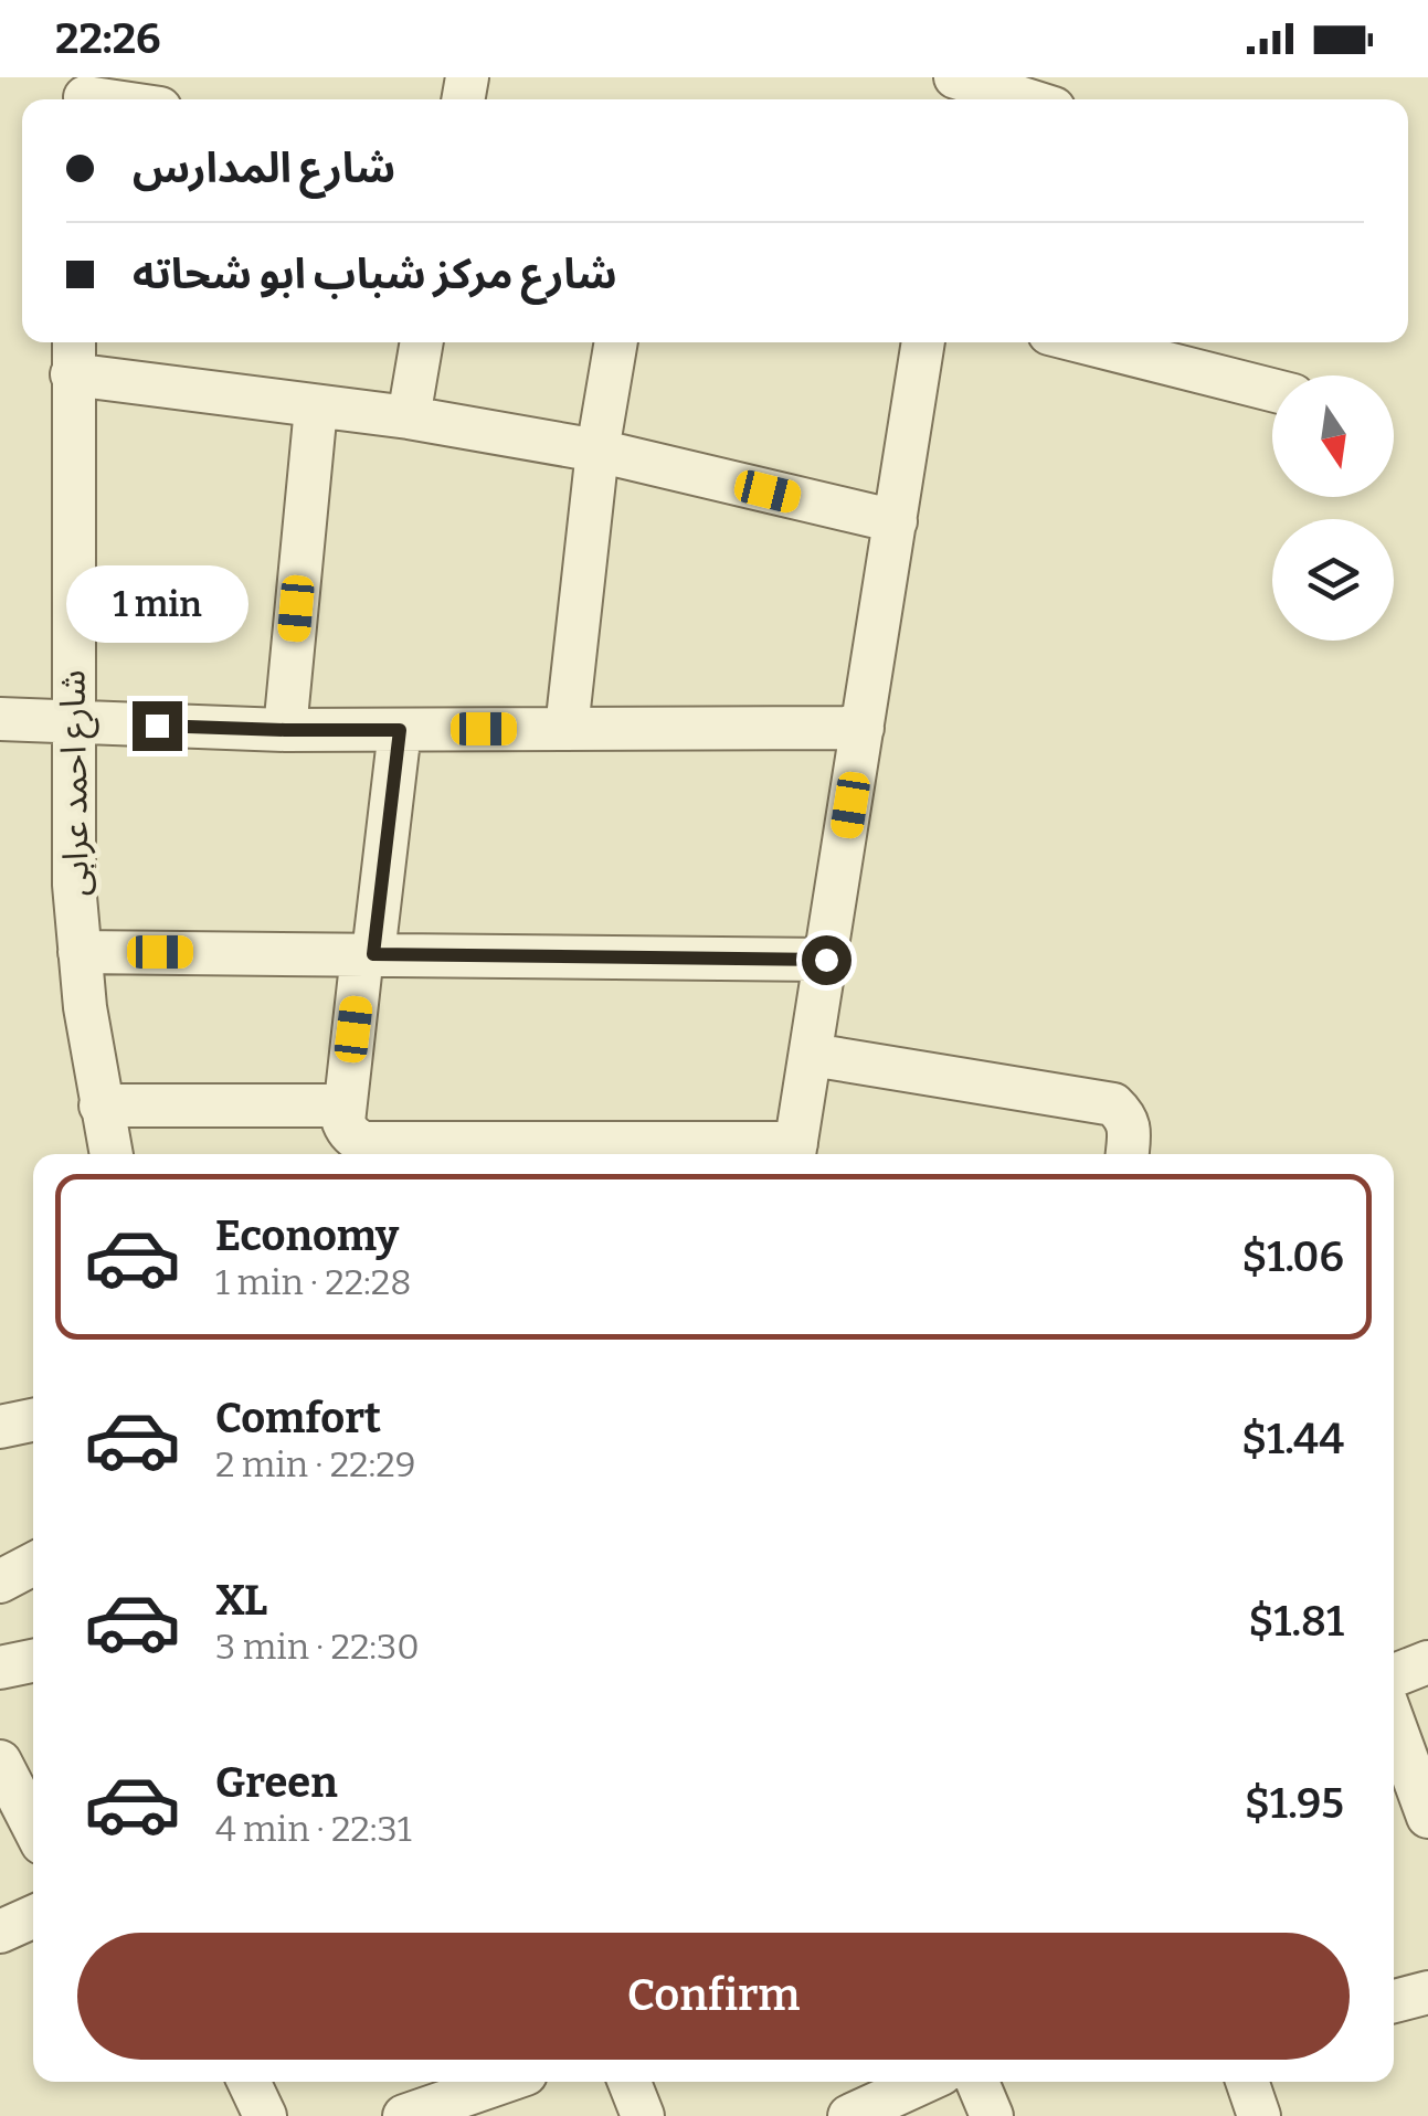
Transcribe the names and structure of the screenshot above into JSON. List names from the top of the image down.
{
  "streets": {
    "street": ["شارع احمد عرابى"]
  },
  "north": "bottom",
  "page": {
    "status": "22:26",
    "banner": ["شارع المدارس", "شارع مركز شباب ابو شحاته"],
    "bubble": "1 min",
    "list": [
      {
        "name": "Economy",
        "note": "1 min · 22:28",
        "value": "$1.06"
      },
      {
        "name": "Comfort",
        "note": "2 min · 22:29",
        "value": "$1.44"
      },
      {
        "name": "XL",
        "note": "3 min · 22:30",
        "value": "$1.81"
      },
      {
        "name": "Green",
        "note": "4 min · 22:31",
        "value": "$1.95"
      }
    ],
    "buttons": "Confirm"
  }
}
